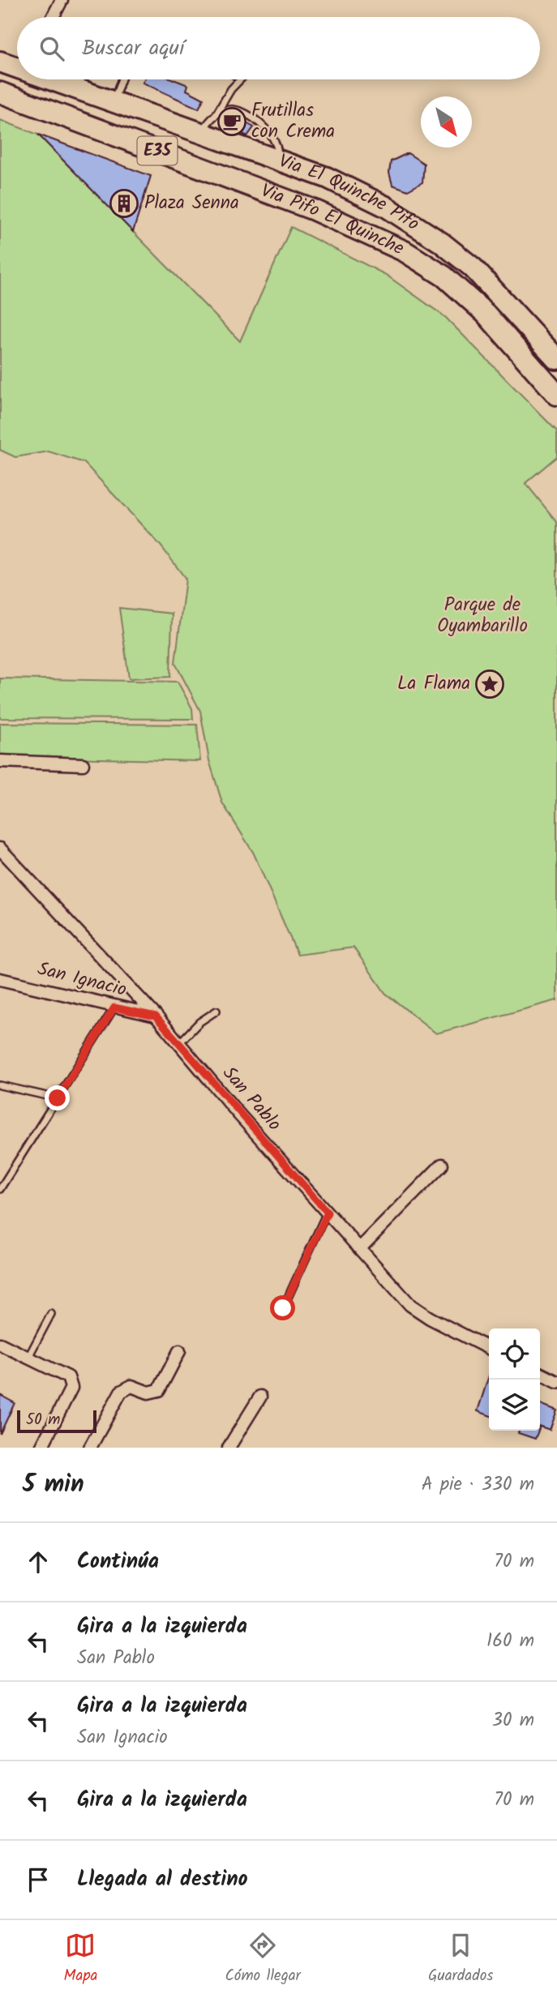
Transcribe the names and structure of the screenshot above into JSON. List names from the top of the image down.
{
  "streets": {
    "highway": ["E35", "Via El Quinche Pifo", "Via Pifo El Quinche"],
    "street": ["San Ignacio", "San Pablo"]
  },
  "crossings": [
    ["San Ignacio", "San Pablo"]
  ],
  "parks": ["Parque de Oyambarillo"],
  "places": {
    "cafe": ["Frutillas con Crema"],
    "building": ["Plaza Senna"],
    "place": ["La Flama"]
  },
  "scale_bar": "50 m",
  "north": "bottom right",
  "page": {
    "search": "Buscar aquí",
    "scale": "50 m",
    "heading": ["5 min", "A pie · 330 m"],
    "list": [
      ["Continúa", "70 m"],
      ["Gira a la izquierda", "San Pablo", "160 m"],
      ["Gira a la izquierda", "San Ignacio", "30 m"],
      ["Gira a la izquierda", "70 m"],
      "Llegada al destino"
    ],
    "nav": ["Mapa", "Cómo llegar", "Guardados"]
  }
}
